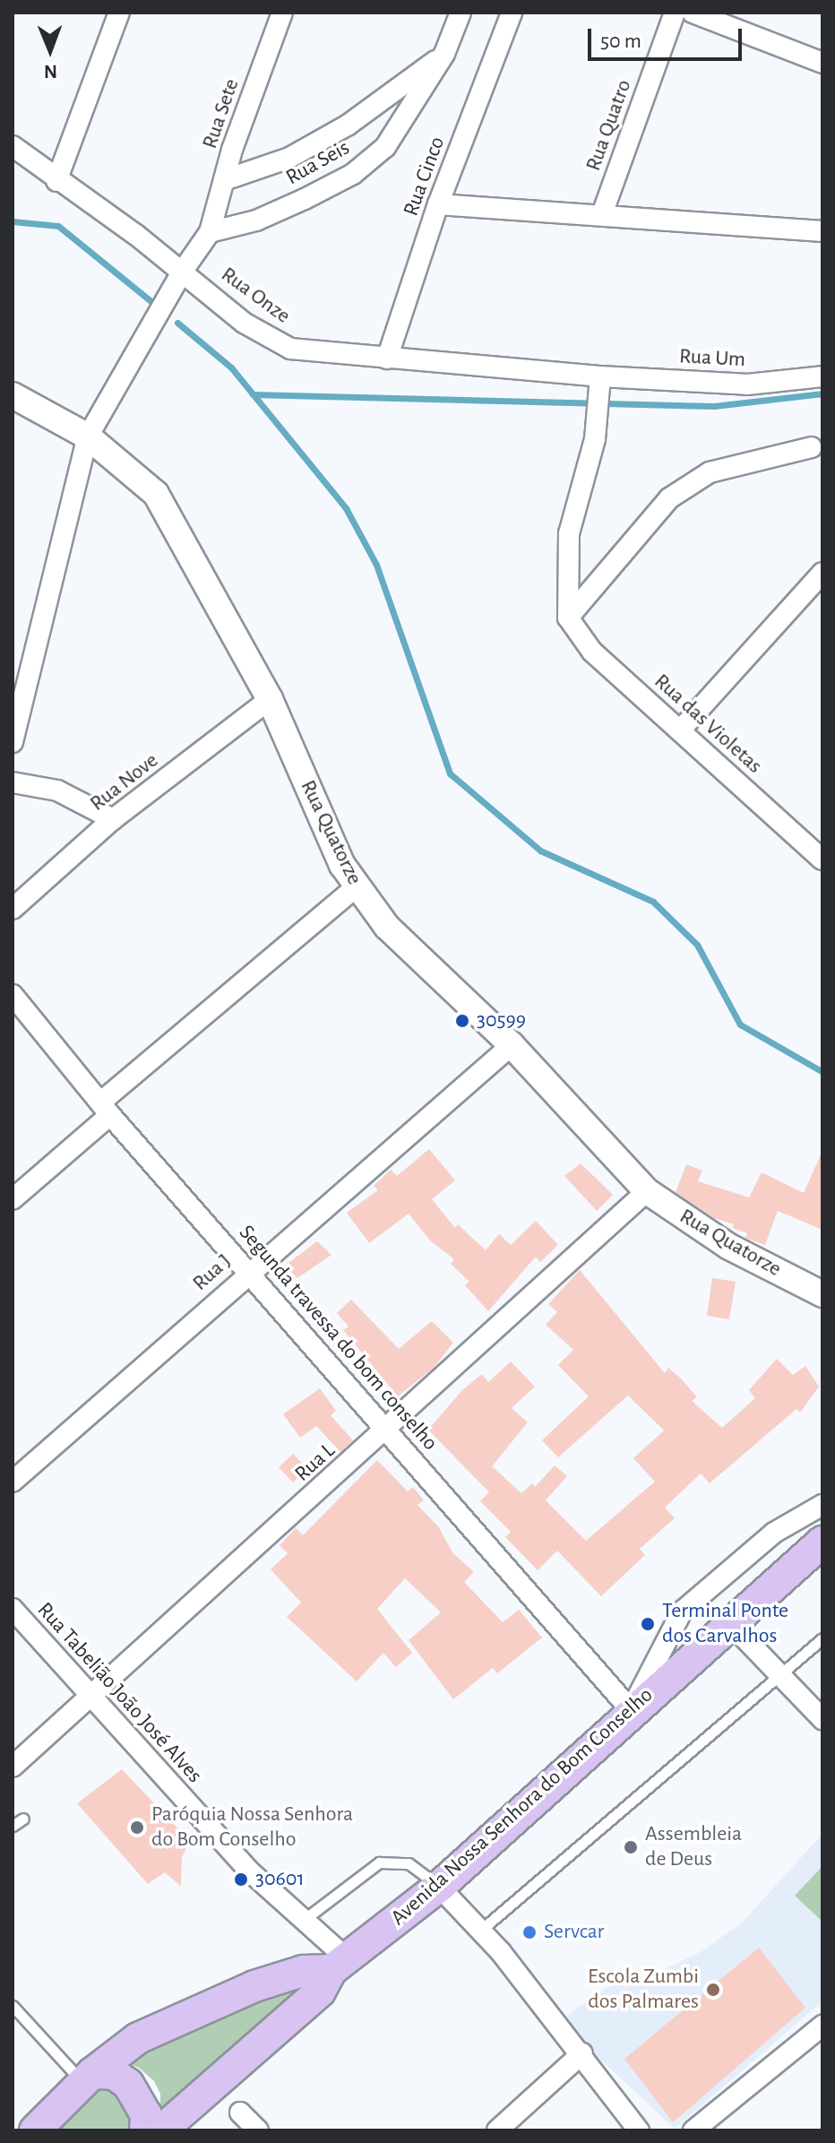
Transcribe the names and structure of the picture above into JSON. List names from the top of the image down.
{
  "streets": {
    "main road": ["Avenida Nossa Senhora do Bom Conselho"],
    "street": [
      "Rua Sete",
      "Rua Quatro",
      "Rua Seis",
      "Rua Cinco",
      "Rua Onze",
      "Rua Um",
      "Rua das Violetas",
      "Rua Nove",
      "Rua Quatorze",
      "Rua J",
      "Segunda travessa do bom conselho",
      "Rua L",
      "Rua Tabelião João José Alves"
    ]
  },
  "crossings": [
    ["Rua Sete", "Rua Seis"],
    ["Rua Cinco", "Rua Onze"],
    ["Rua Onze", "Rua Um"],
    ["Rua Nove", "Rua Quatorze"],
    ["Rua Quatorze", "Rua J"],
    ["Rua Quatorze", "Rua L"],
    ["Rua J", "Segunda travessa do bom conselho"],
    ["Segunda travessa do bom conselho", "Rua L"],
    ["Segunda travessa do bom conselho", "Avenida Nossa Senhora do Bom Conselho"],
    ["Rua L", "Rua Tabelião João José Alves"],
    ["Rua Tabelião João José Alves", "Avenida Nossa Senhora do Bom Conselho"]
  ],
  "places": [
    "30599",
    "Terminal Ponte dos Carvalhos",
    "Paróquia Nossa Senhora do Bom Conselho",
    "Assembleia de Deus",
    "30601",
    "Servcar",
    "Escola Zumbi dos Palmares"
  ],
  "scale_bar": "50 m",
  "north": "bottom"
}
